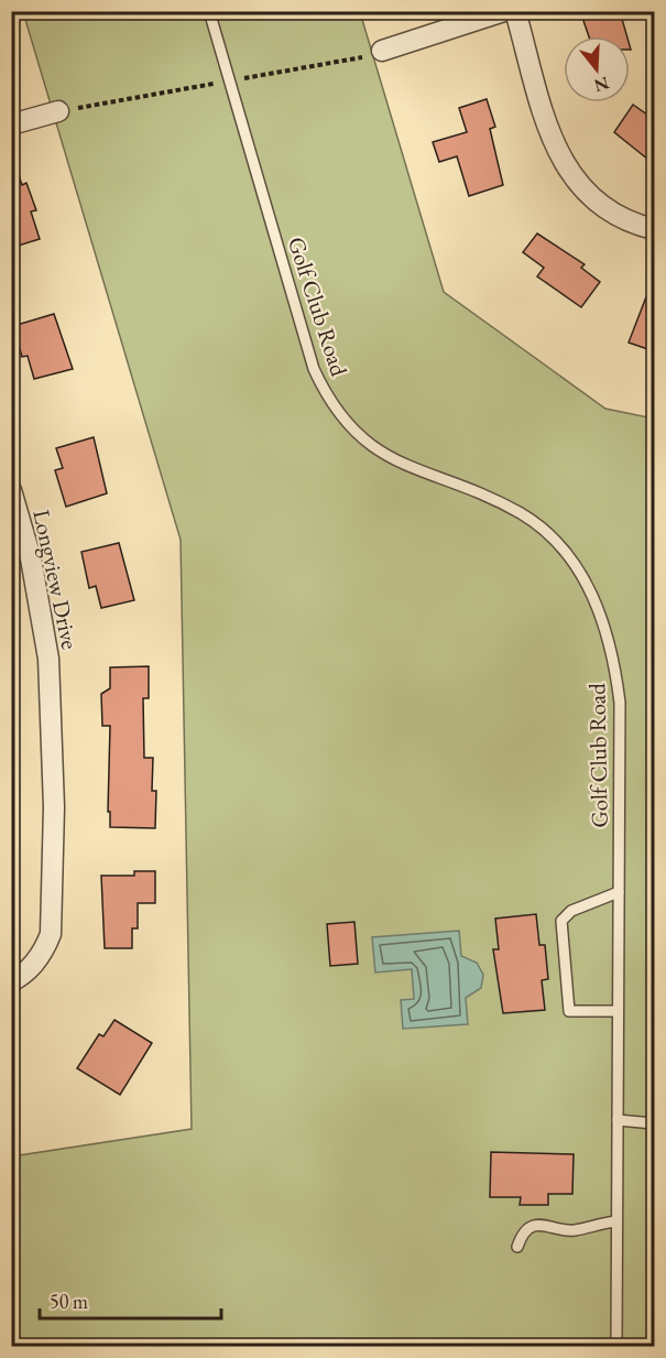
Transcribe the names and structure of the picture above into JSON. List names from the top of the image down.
{
  "streets": {
    "street": ["Longview Drive"],
    "lane": ["Golf Club Road"]
  },
  "scale_bar": "50 m",
  "north": "bottom"
}
